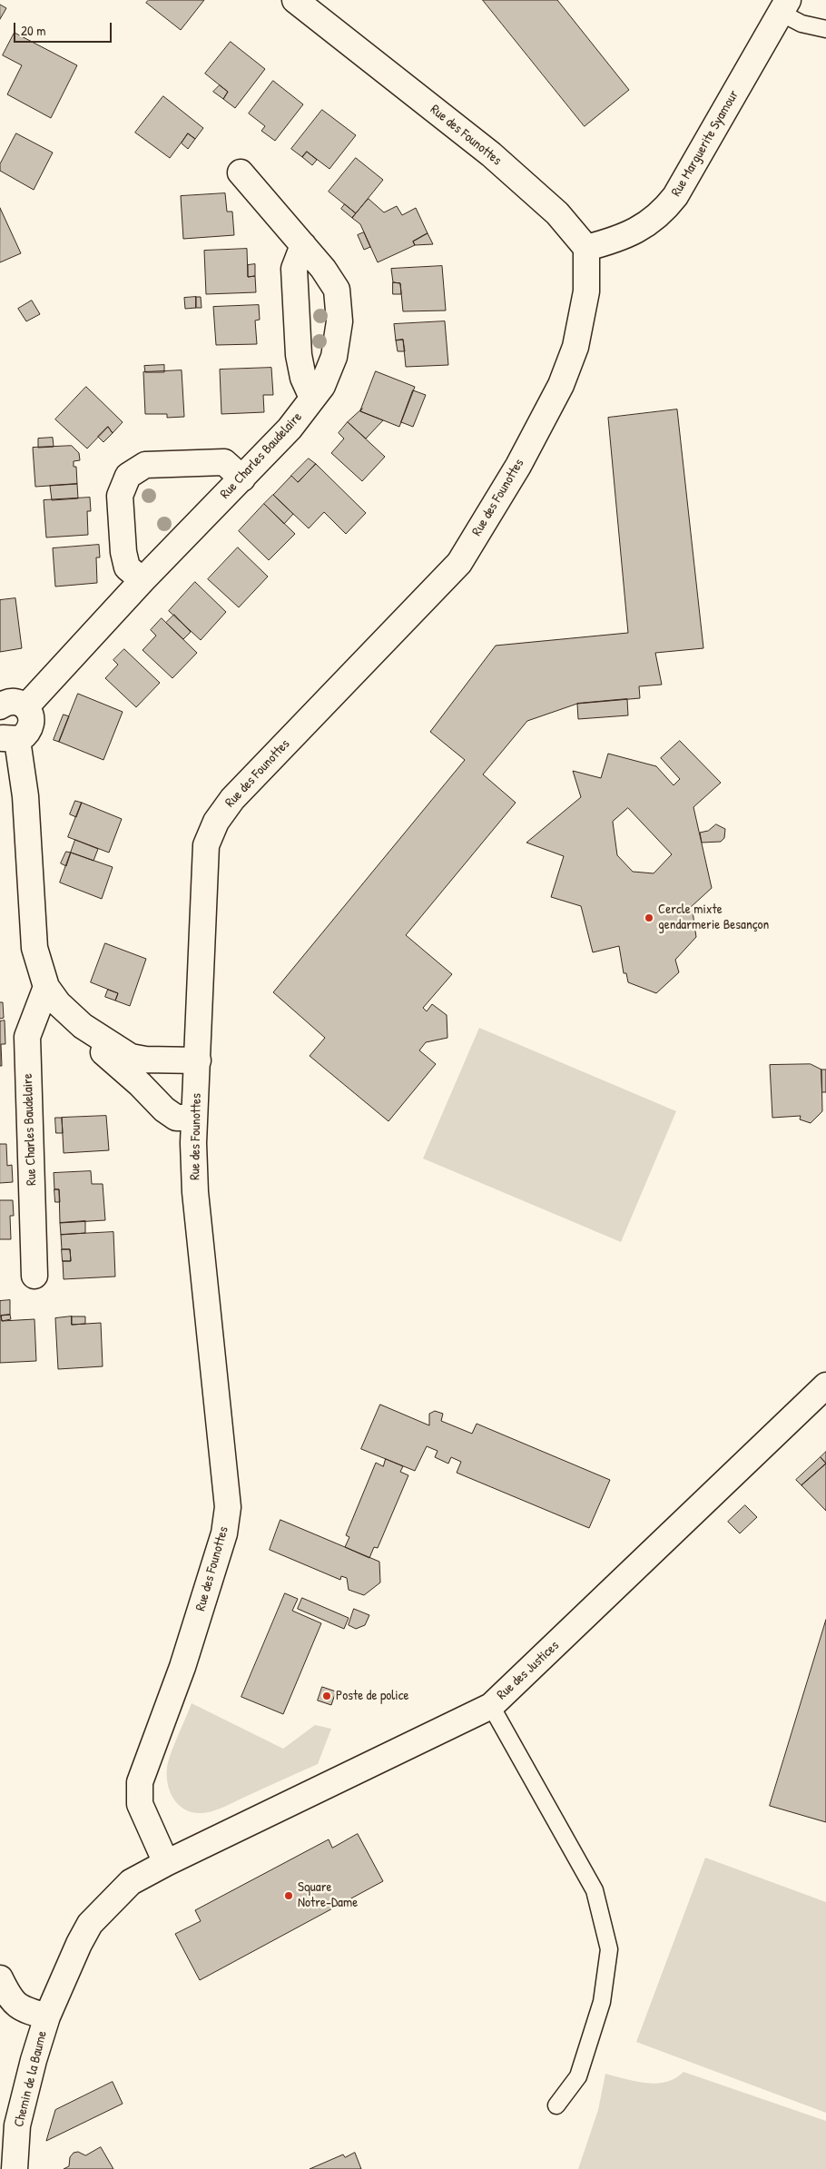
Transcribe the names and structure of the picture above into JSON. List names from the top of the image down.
{
  "streets": {
    "street": [
      "Rue des Founottes",
      "Rue Marguerite Syamour",
      "Rue Charles Baudelaire",
      "Rue des Justices",
      "Chemin de la Baume"
    ]
  },
  "crossings": [
    ["Rue des Founottes", "Rue Marguerite Syamour"],
    ["Rue des Founottes", "Rue des Justices"],
    ["Rue des Founottes", "Chemin de la Baume"],
    ["Rue des Justices", "Chemin de la Baume"]
  ],
  "places": ["Cercle mixte gendarmerie Besançon", "Poste de police", "Square Notre-Dame"],
  "scale_bar": "20 m"
}
